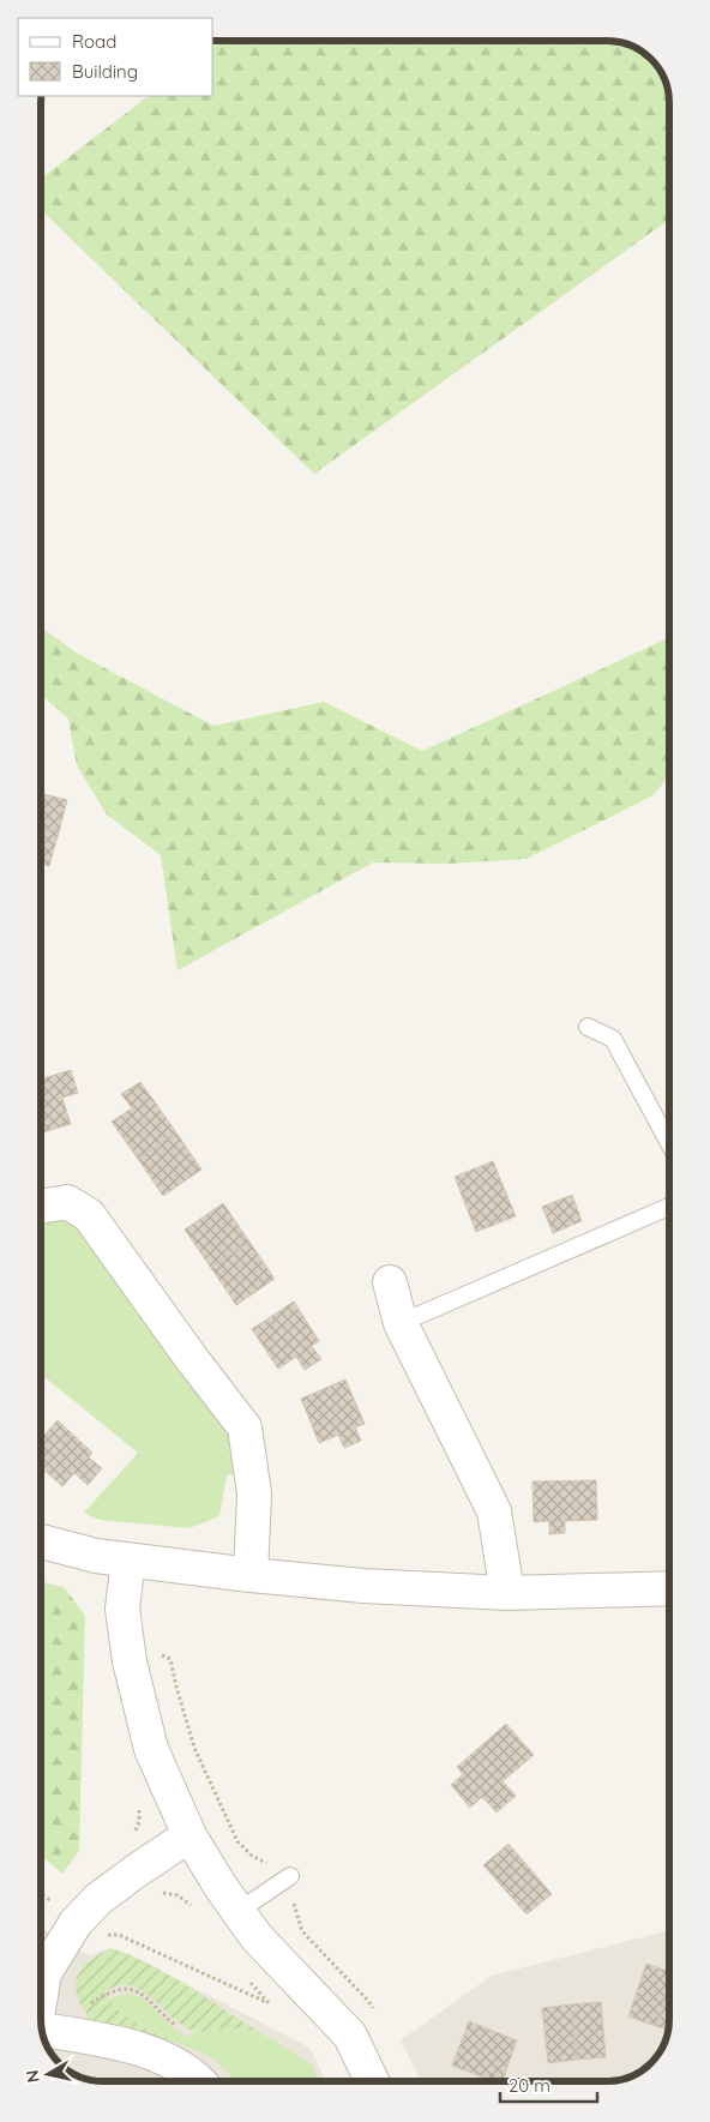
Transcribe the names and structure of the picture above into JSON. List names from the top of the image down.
{
  "legend": ["Road", "Building"],
  "scale_bar": "20 m",
  "north": "left"
}
